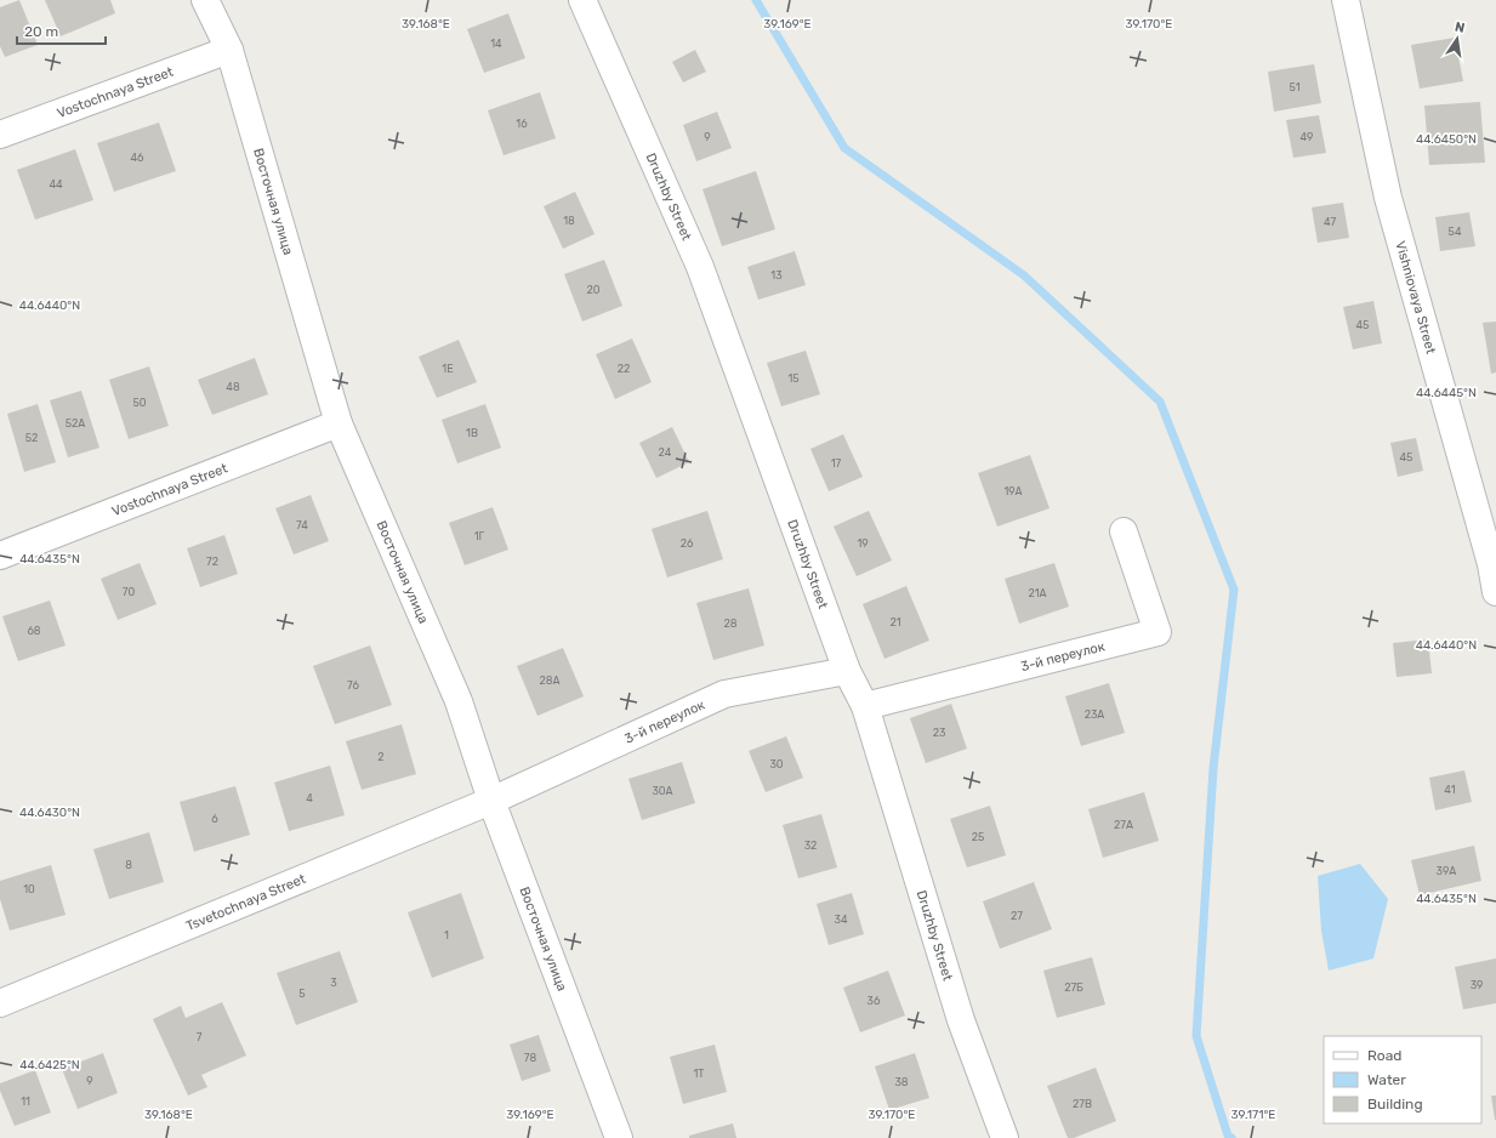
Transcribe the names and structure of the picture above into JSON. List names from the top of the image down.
{
  "streets": {
    "street": [
      "Vostochnaya Street",
      "Druzhby Street",
      "Восточная улица",
      "Vishniovaya Street",
      "3-й переулок",
      "Tsvetochnaya Street"
    ]
  },
  "crossings": [
    ["Vostochnaya Street", "Восточная улица"],
    ["Druzhby Street", "3-й переулок"],
    ["Восточная улица", "3-й переулок"],
    ["Восточная улица", "Tsvetochnaya Street"],
    ["3-й переулок", "Tsvetochnaya Street"]
  ],
  "house_numbers": [
    "14",
    "51",
    "16",
    "9",
    "49",
    "46",
    "44",
    "18",
    "47",
    "54",
    "13",
    "20",
    "45",
    "1Е",
    "22",
    "15",
    "48",
    "50",
    "52А",
    "1В",
    "52",
    "24",
    "45",
    "17",
    "19А",
    "74",
    "1Г",
    "26",
    "19",
    "72",
    "70",
    "21А",
    "21",
    "28",
    "68",
    "28А",
    "76",
    "23А",
    "23",
    "2",
    "30",
    "41",
    "30А",
    "4",
    "6",
    "27А",
    "25",
    "32",
    "8",
    "39А",
    "10",
    "27",
    "34",
    "1",
    "3",
    "39",
    "27Б",
    "5",
    "36",
    "7",
    "78",
    "1Т",
    "9",
    "38",
    "11",
    "27В"
  ],
  "legend": ["Road", "Water", "Building"],
  "scale_bar": "20 m",
  "north": "top",
  "coordinates": [
    "39.168°E",
    "39.169°E",
    "39.170°E",
    "44.6450°N",
    "44.6440°N",
    "44.6445°N",
    "44.6435°N",
    "44.6430°N",
    "44.6425°N",
    "39.171°E"
  ]
}
